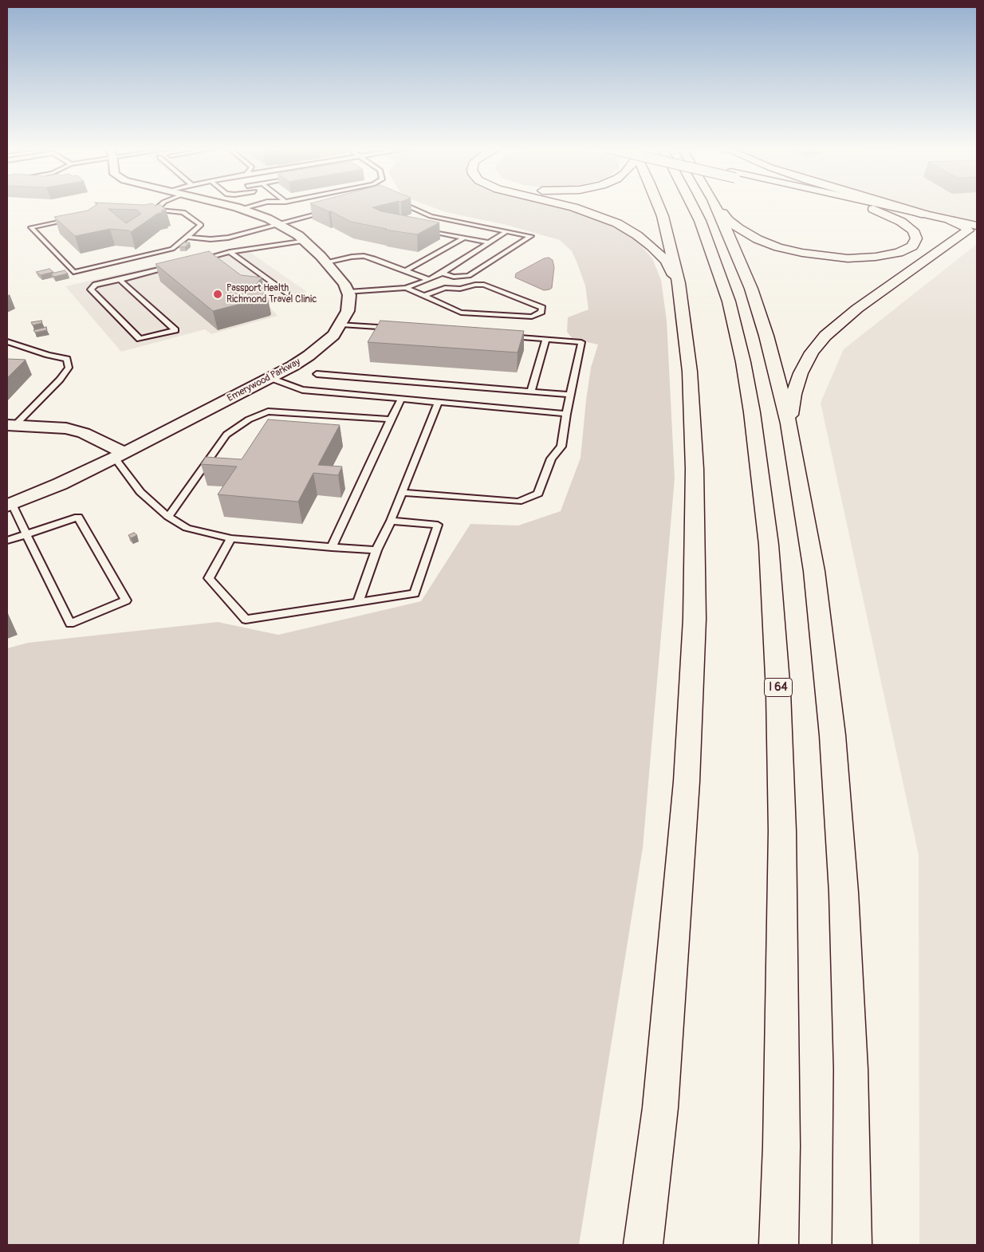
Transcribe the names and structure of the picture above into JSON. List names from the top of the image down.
{
  "streets": {
    "main road": ["I 64"],
    "street": ["Emerywood Parkway"]
  },
  "places": ["Passport Health Richmond Travel Clinic"]
}
